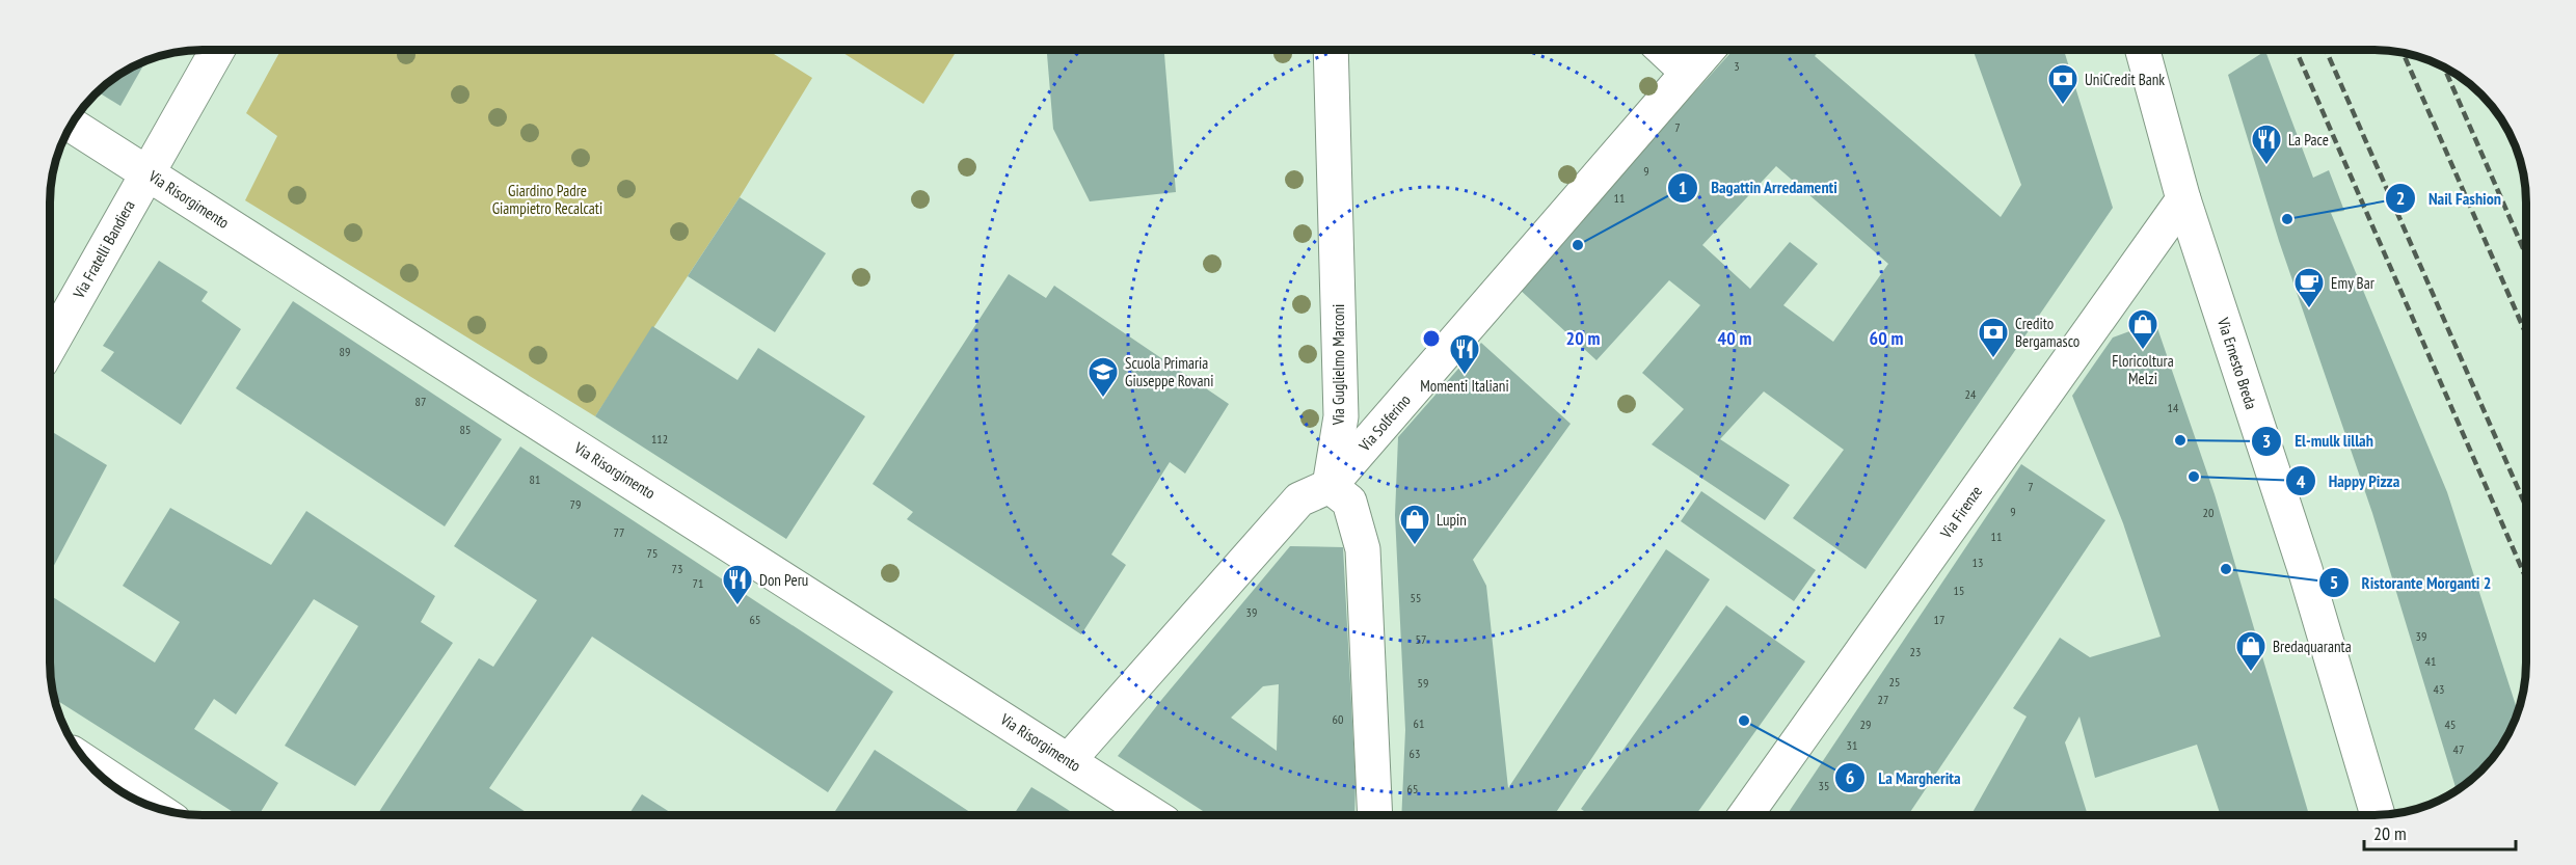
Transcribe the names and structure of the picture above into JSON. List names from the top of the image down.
{
  "streets": {
    "street": [
      "Via Risorgimento",
      "Via Fratelli Bandiera",
      "Via Ernesto Breda",
      "Via Guglielmo Marconi",
      "Via Solferino",
      "Via Firenze"
    ]
  },
  "crossings": [
    ["Via Risorgimento", "Via Fratelli Bandiera"],
    ["Via Risorgimento", "Via Solferino"],
    ["Via Ernesto Breda", "Via Firenze"],
    ["Via Guglielmo Marconi", "Via Solferino"]
  ],
  "parks": ["Giardino Padre Giampietro Recalcati"],
  "places": {
    "bank": ["UniCredit Bank", "Credito Bergamasco"],
    "restaurant": ["La Pace", "Momenti Italiani", "Don Peru"],
    "other": [
      "Nail Fashion",
      "Bagattin Arredamenti",
      "El-mulk lillah",
      "Happy Pizza",
      "Ristorante Morganti 2",
      "La Margherita"
    ],
    "cafe": ["Emy Bar"],
    "shop": ["Floricoltura Melzi", "Lupin", "Bredaquaranta"],
    "school or university": ["Scuola Primaria Giuseppe Rovani"]
  },
  "house_numbers": [
    "3",
    "7",
    "9",
    "11",
    "89",
    "24",
    "87",
    "14",
    "85",
    "112",
    "81",
    "7",
    "79",
    "9",
    "20",
    "77",
    "11",
    "75",
    "13",
    "73",
    "71",
    "15",
    "55",
    "39",
    "65",
    "17",
    "39",
    "57",
    "23",
    "41",
    "25",
    "59",
    "43",
    "27",
    "60",
    "61",
    "29",
    "45",
    "31",
    "47",
    "63",
    "35",
    "65"
  ],
  "scale_bar": "20 m",
  "rings": ["20 m", "40 m", "60 m"]
}
